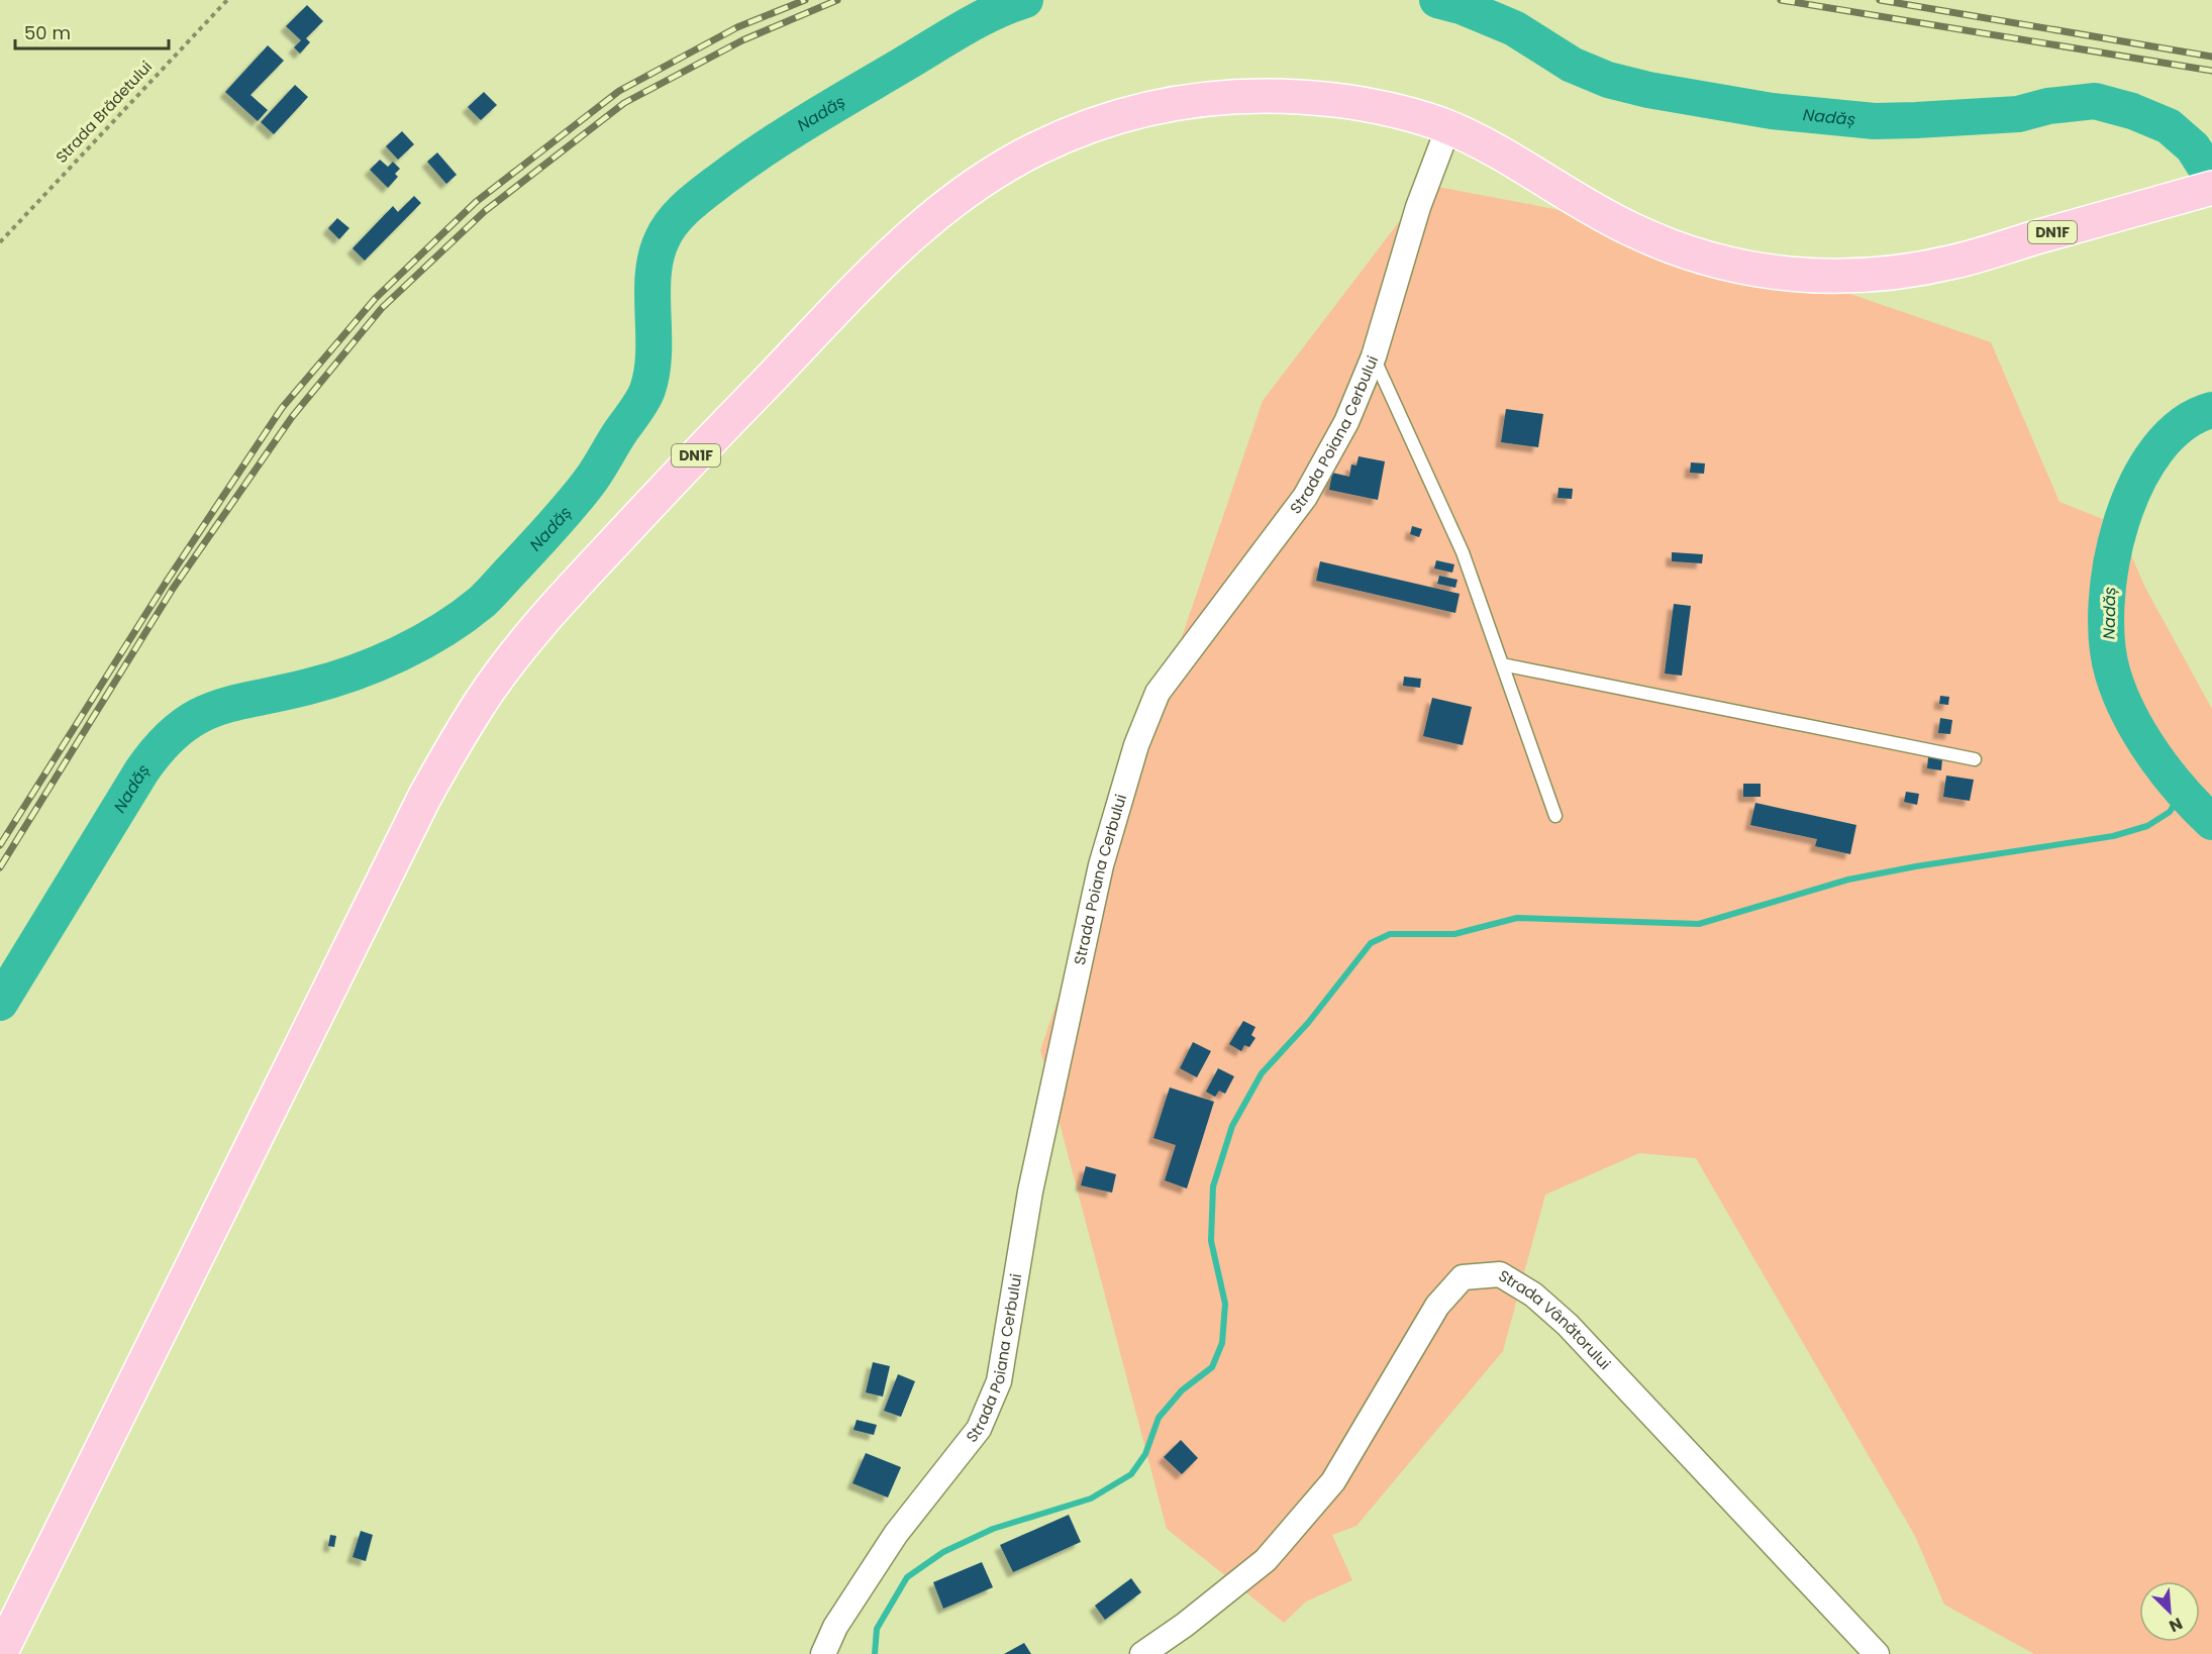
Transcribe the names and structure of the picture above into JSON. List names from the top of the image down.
{
  "streets": {
    "main road": ["DN1F"],
    "street": ["Strada Poiana Cerbului", "Strada Vânătorului"],
    "path": ["Strada Brădetului"]
  },
  "crossings": [
    ["DN1F", "Strada Poiana Cerbului"]
  ],
  "water": ["Nadăș"],
  "scale_bar": "50 m",
  "north": "bottom right"
}
